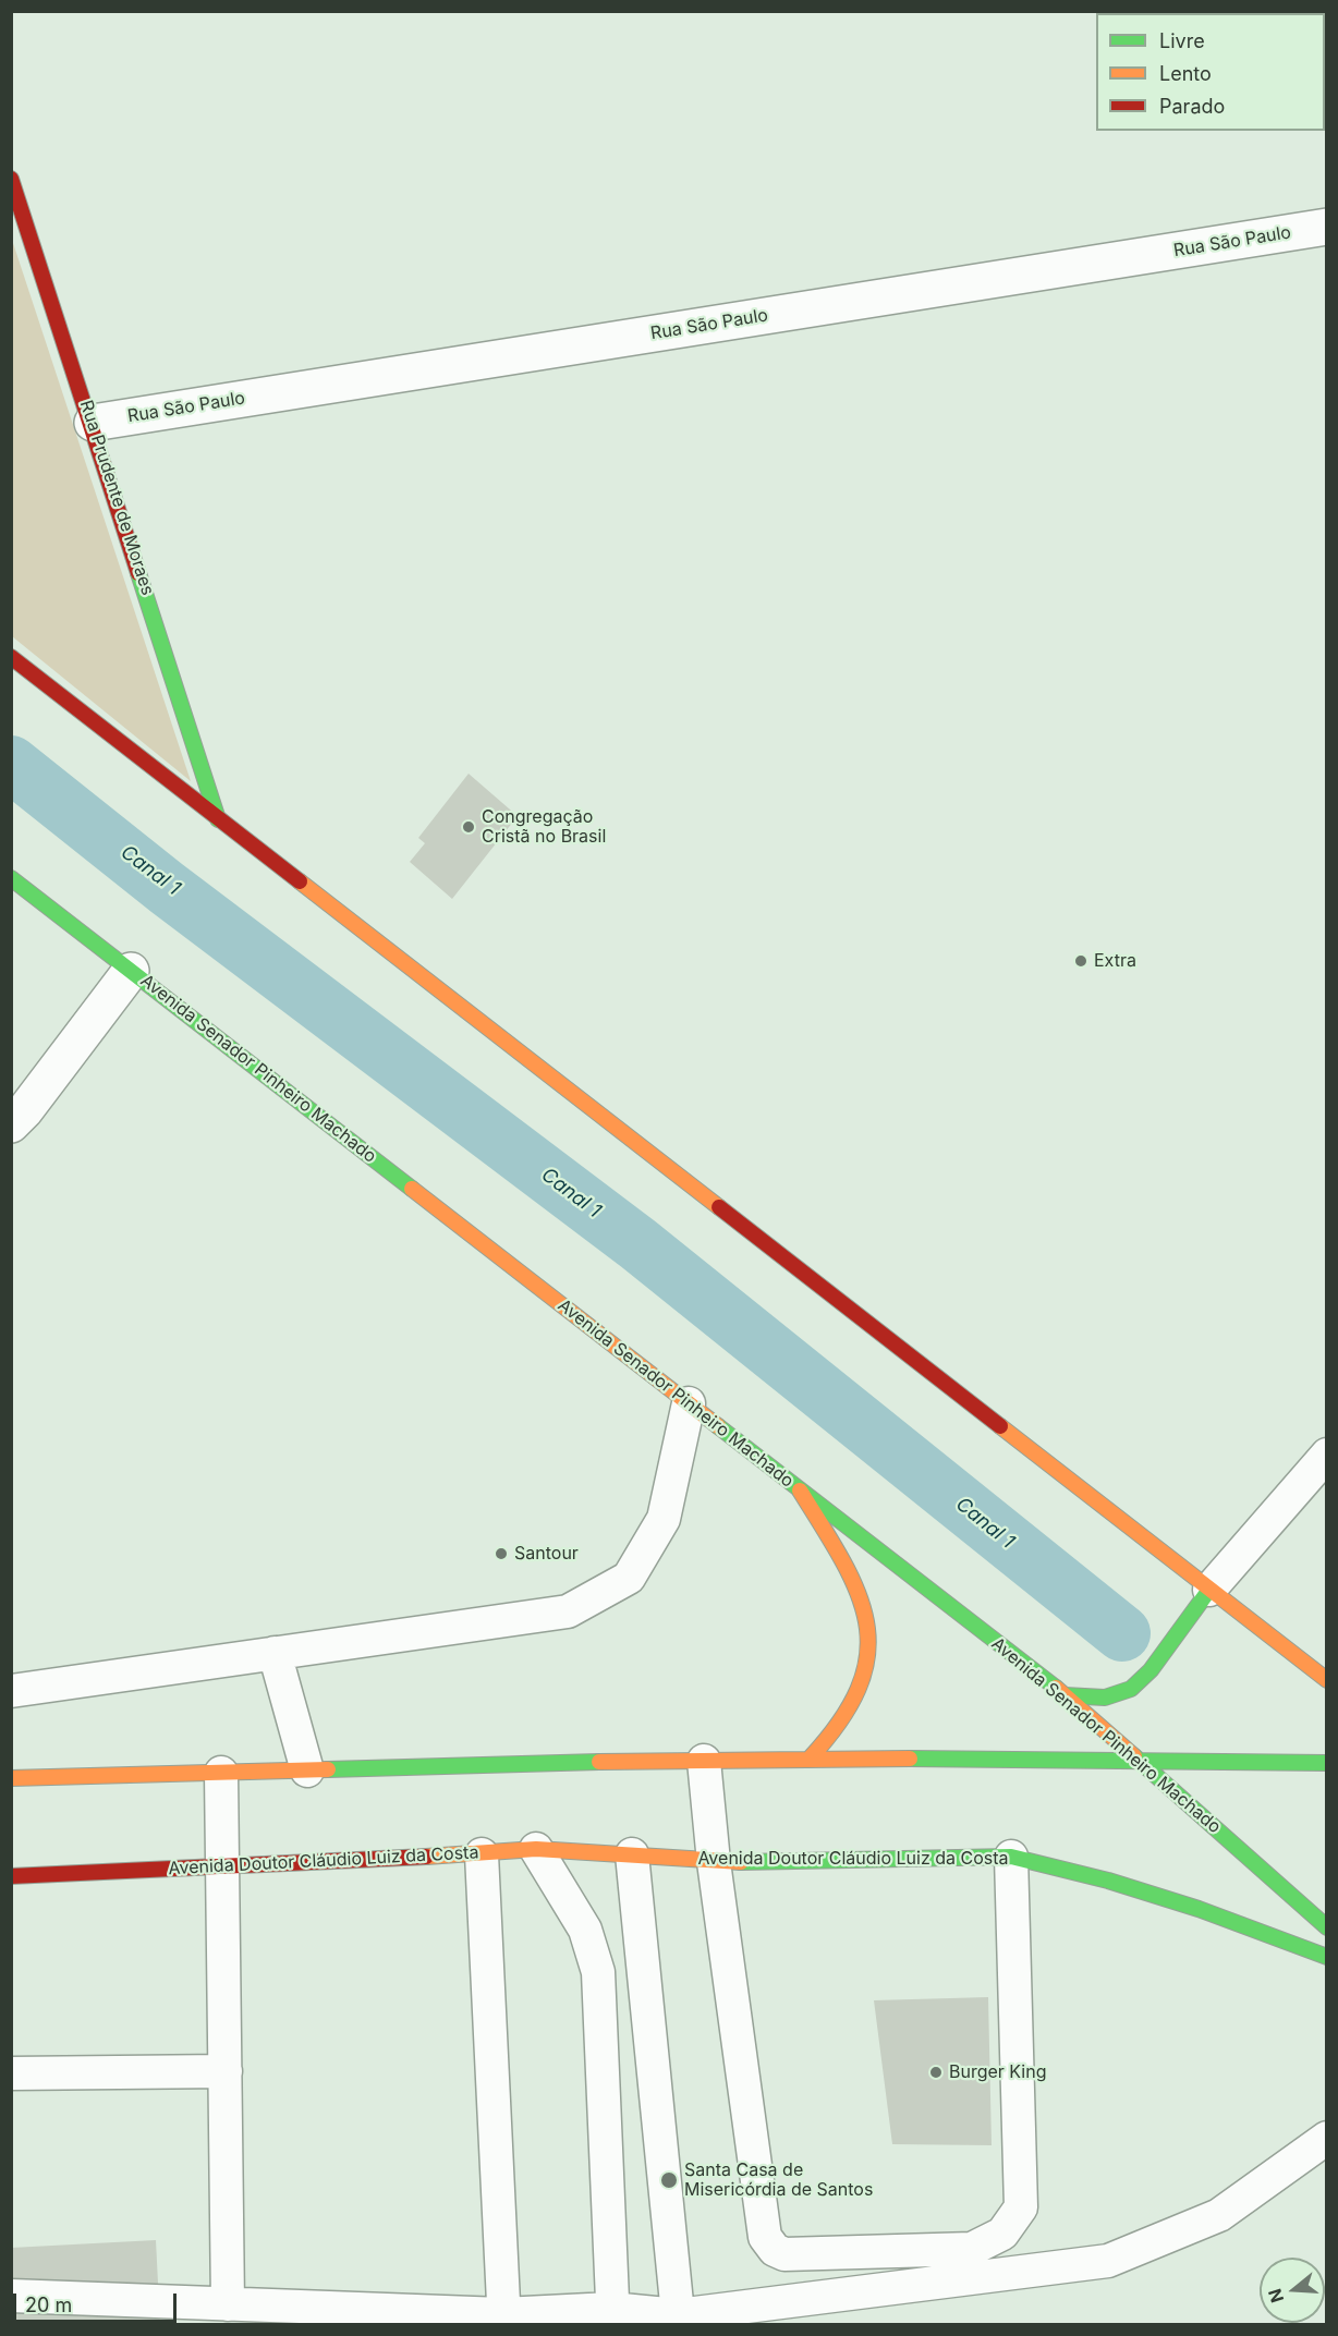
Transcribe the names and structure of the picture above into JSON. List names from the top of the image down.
{
  "streets": {
    "main road": ["Rua Prudente de Moraes", "Avenida Senador Pinheiro Machado", "Avenida Doutor Cláudio Luiz da Costa"],
    "street": ["Rua São Paulo"]
  },
  "crossings": [
    ["Rua São Paulo", "Rua Prudente de Moraes"]
  ],
  "water": ["Canal 1"],
  "places": [
    "Congregação Cristã no Brasil",
    "Extra",
    "Santour",
    "Burger King",
    "Santa Casa de Misericórdia de Santos"
  ],
  "legend": ["Livre", "Lento", "Parado"],
  "scale_bar": "20 m",
  "north": "left"
}
